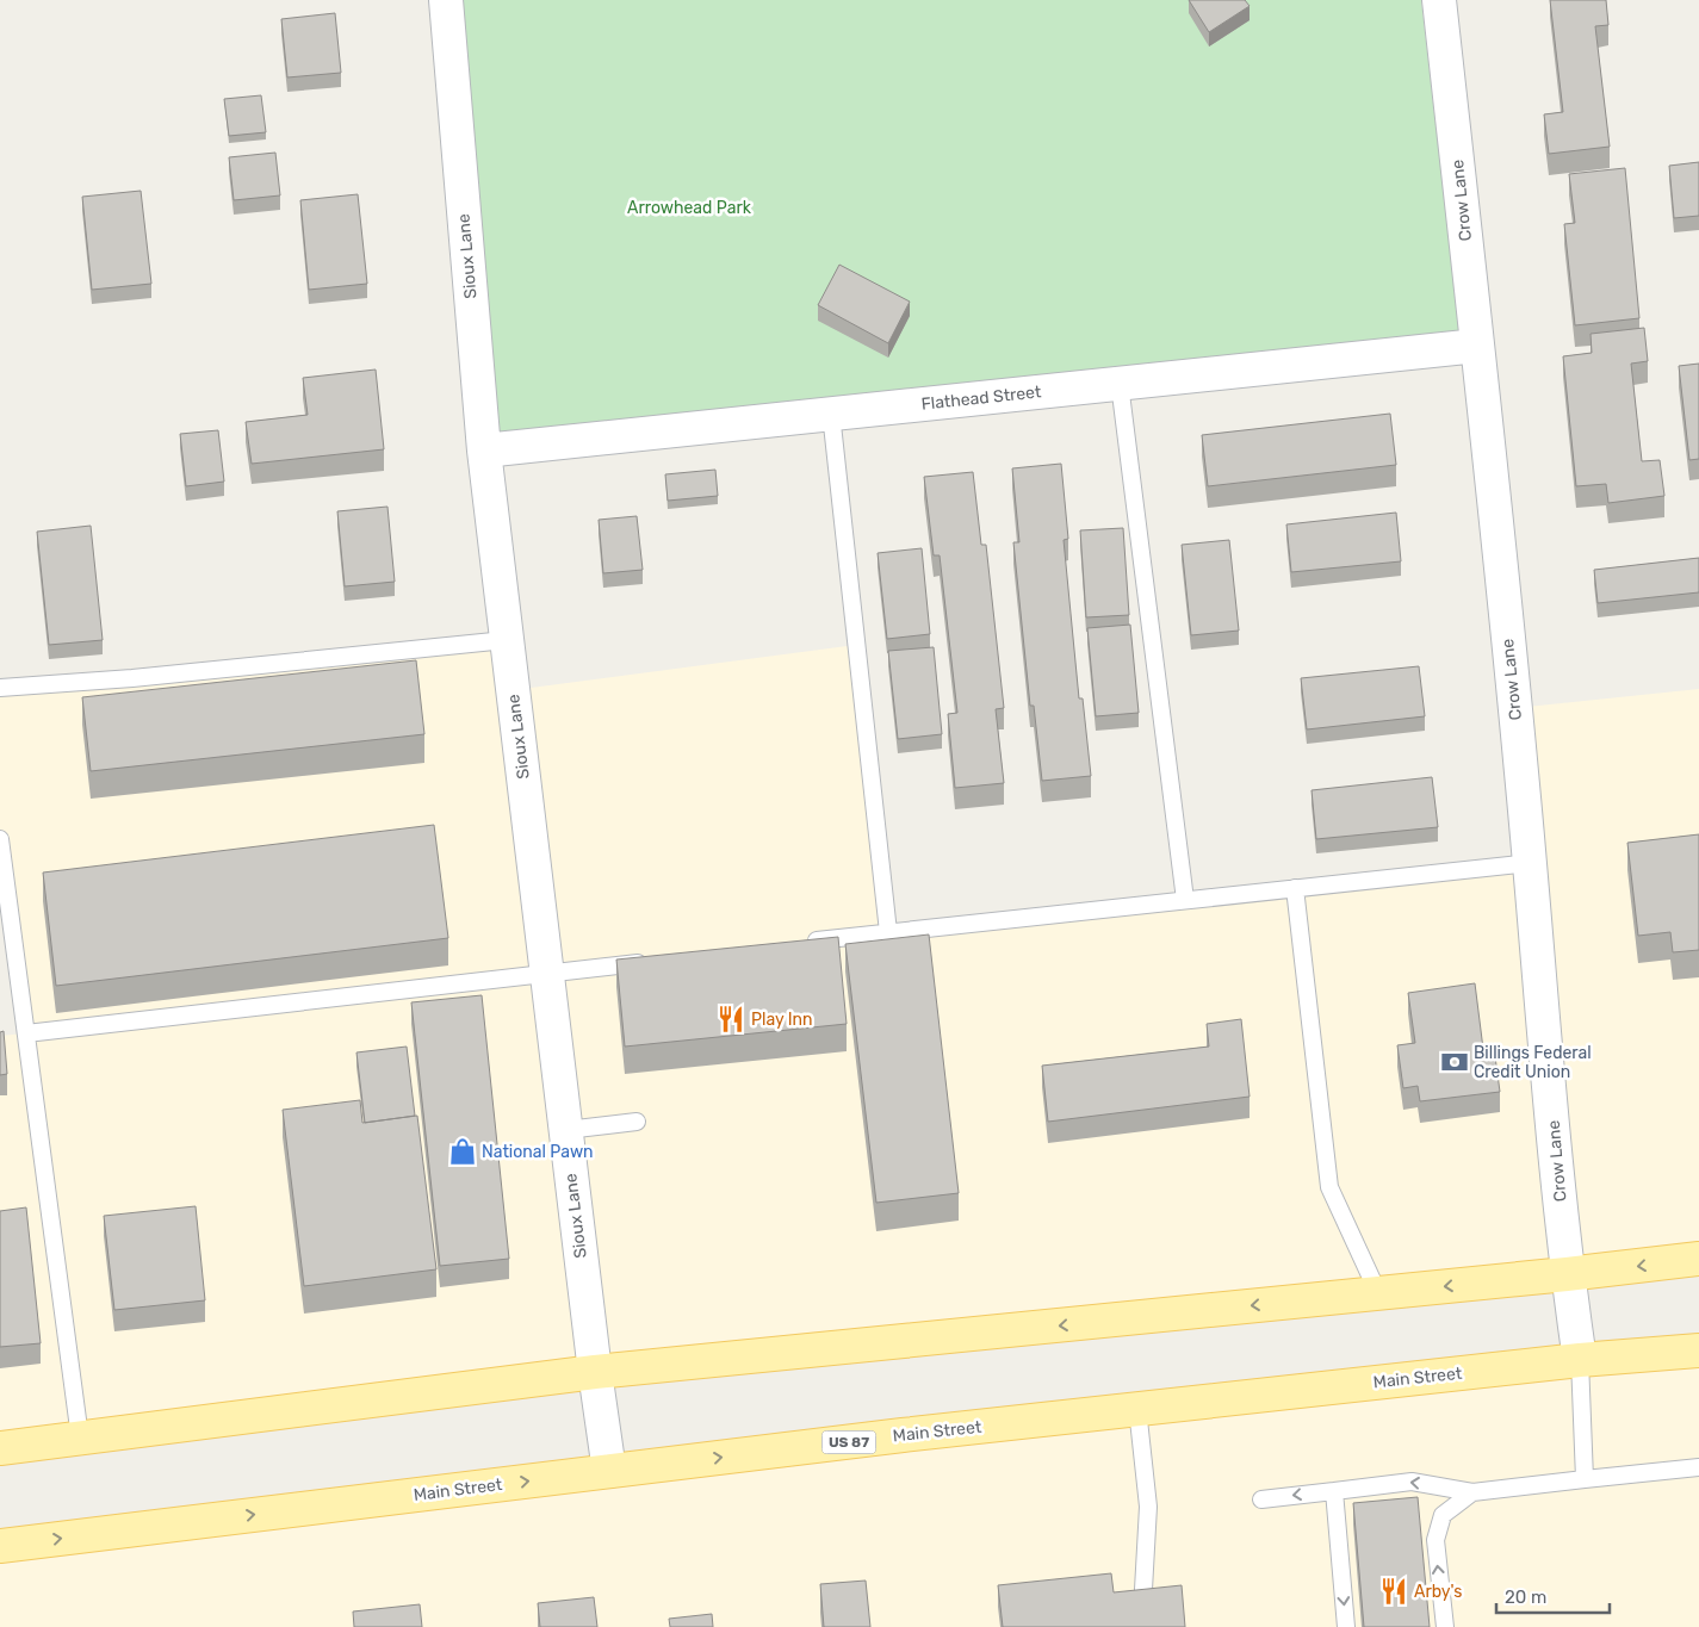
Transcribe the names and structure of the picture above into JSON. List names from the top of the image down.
{
  "streets": {
    "main road": ["Main Street", "US 87"],
    "street": ["Crow Lane", "Sioux Lane", "Flathead Street"]
  },
  "crossings": [
    ["Crow Lane", "Flathead Street"],
    ["Crow Lane", "Main Street"],
    ["Sioux Lane", "Flathead Street"],
    ["Sioux Lane", "Main Street"]
  ],
  "parks": ["Arrowhead Park"],
  "places": {
    "restaurant": ["Play Inn", "Arby's"],
    "bank": ["Billings Federal Credit Union"],
    "shop": ["National Pawn"]
  },
  "scale_bar": "20 m"
}
